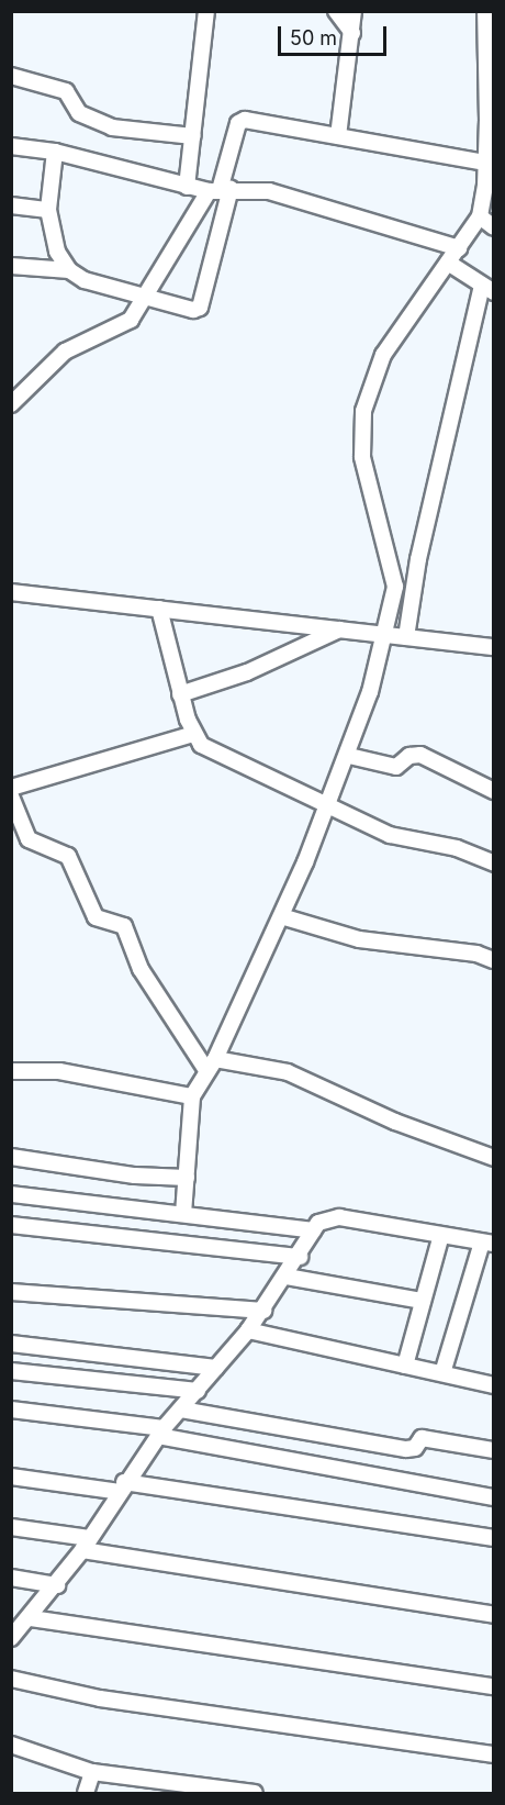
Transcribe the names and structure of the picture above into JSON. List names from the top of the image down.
{
  "scale_bar": "50 m"
}
